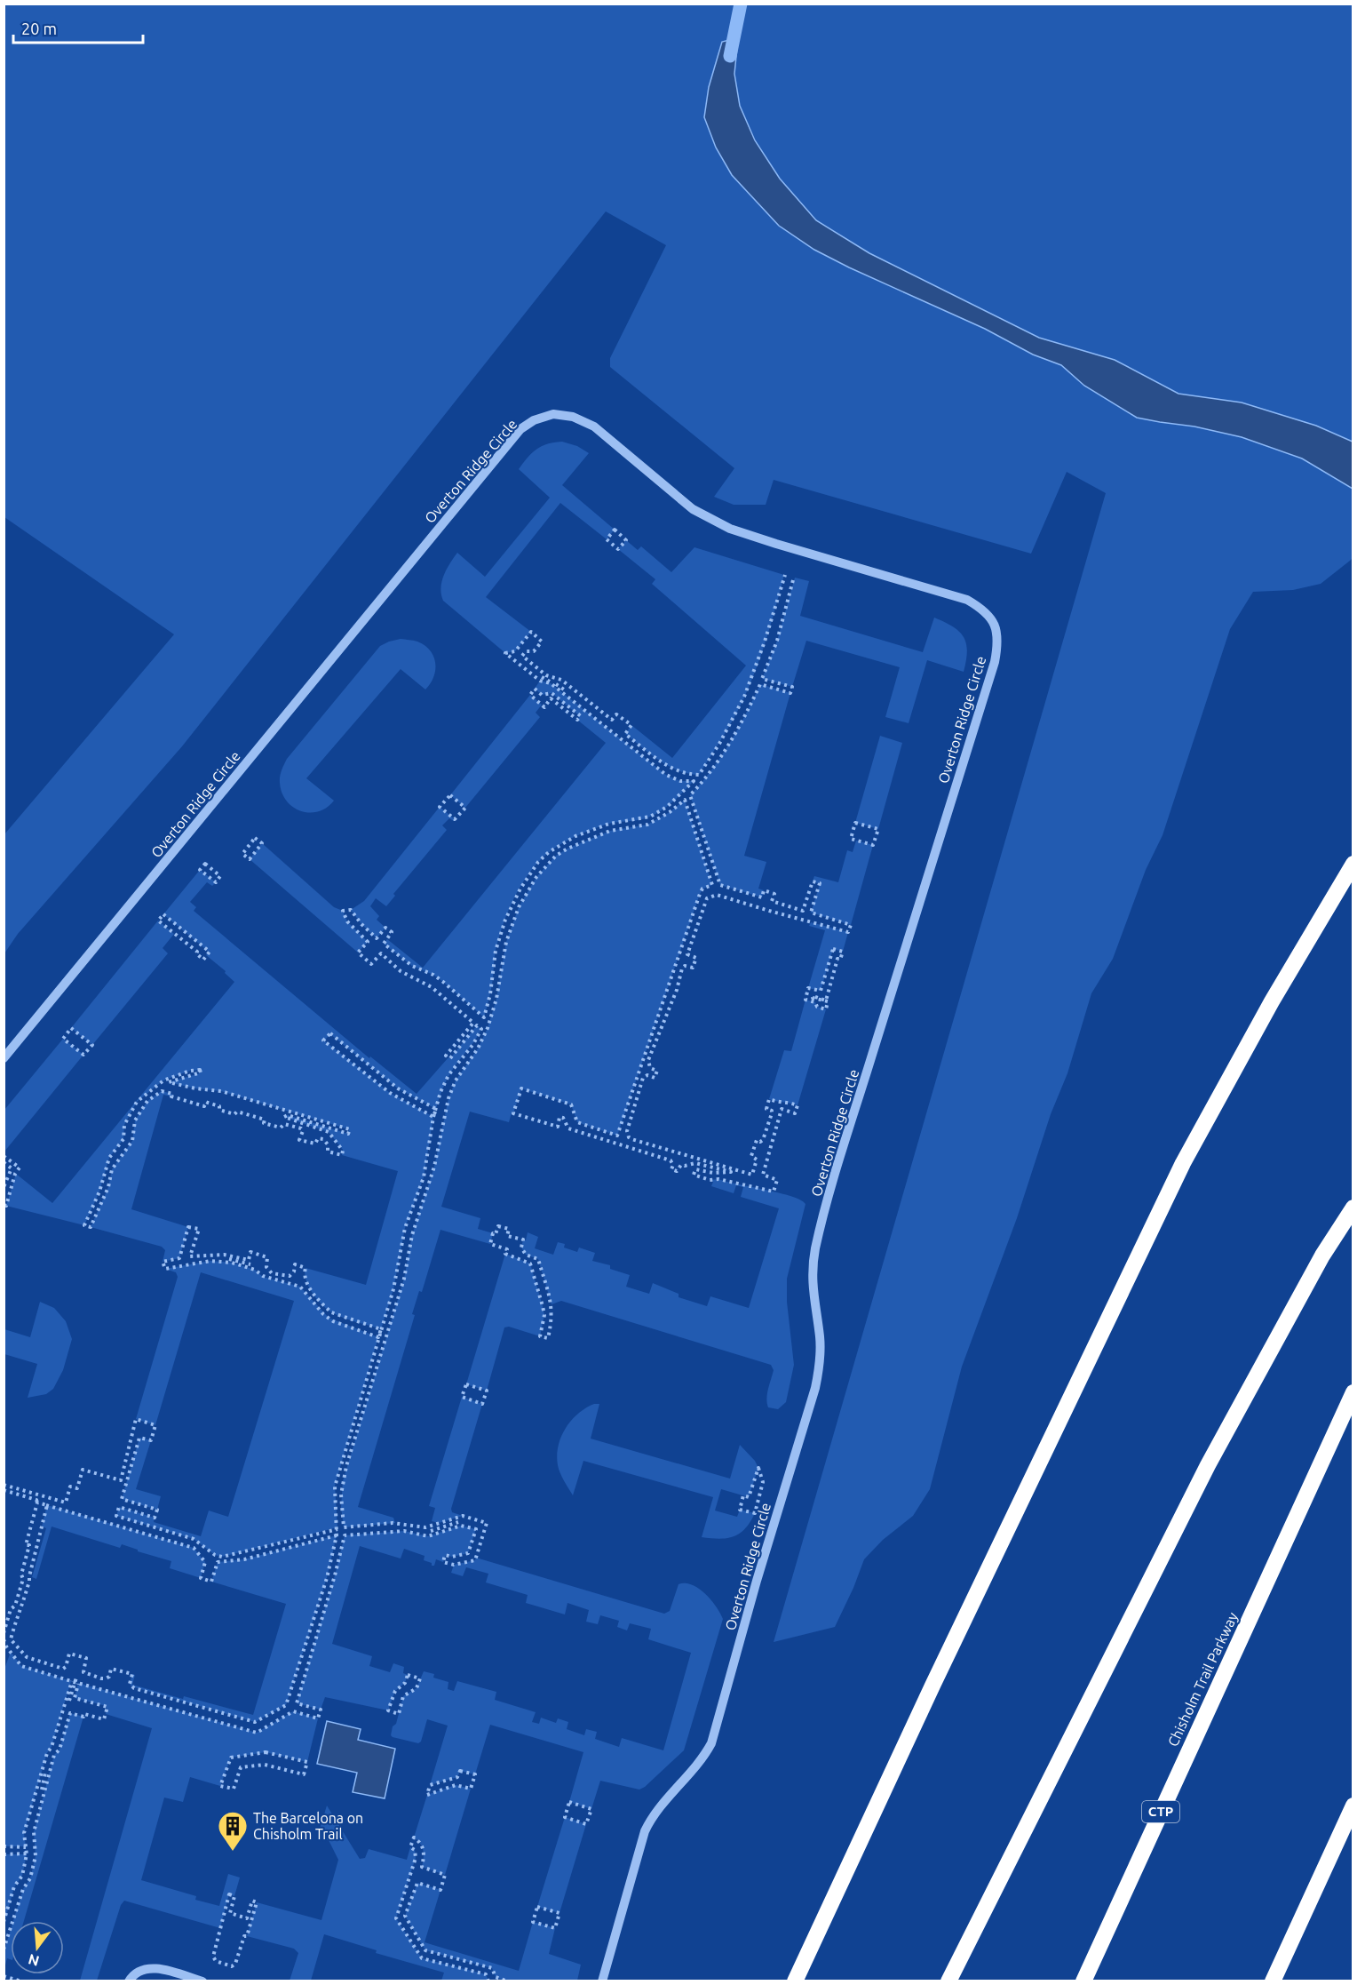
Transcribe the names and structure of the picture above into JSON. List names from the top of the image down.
{
  "streets": {
    "highway": ["Chisholm Trail Parkway", "CTP"],
    "lane": ["Overton Ridge Circle"]
  },
  "places": {
    "building": ["The Barcelona on Chisholm Trail"]
  },
  "scale_bar": "20 m",
  "north": "bottom"
}
